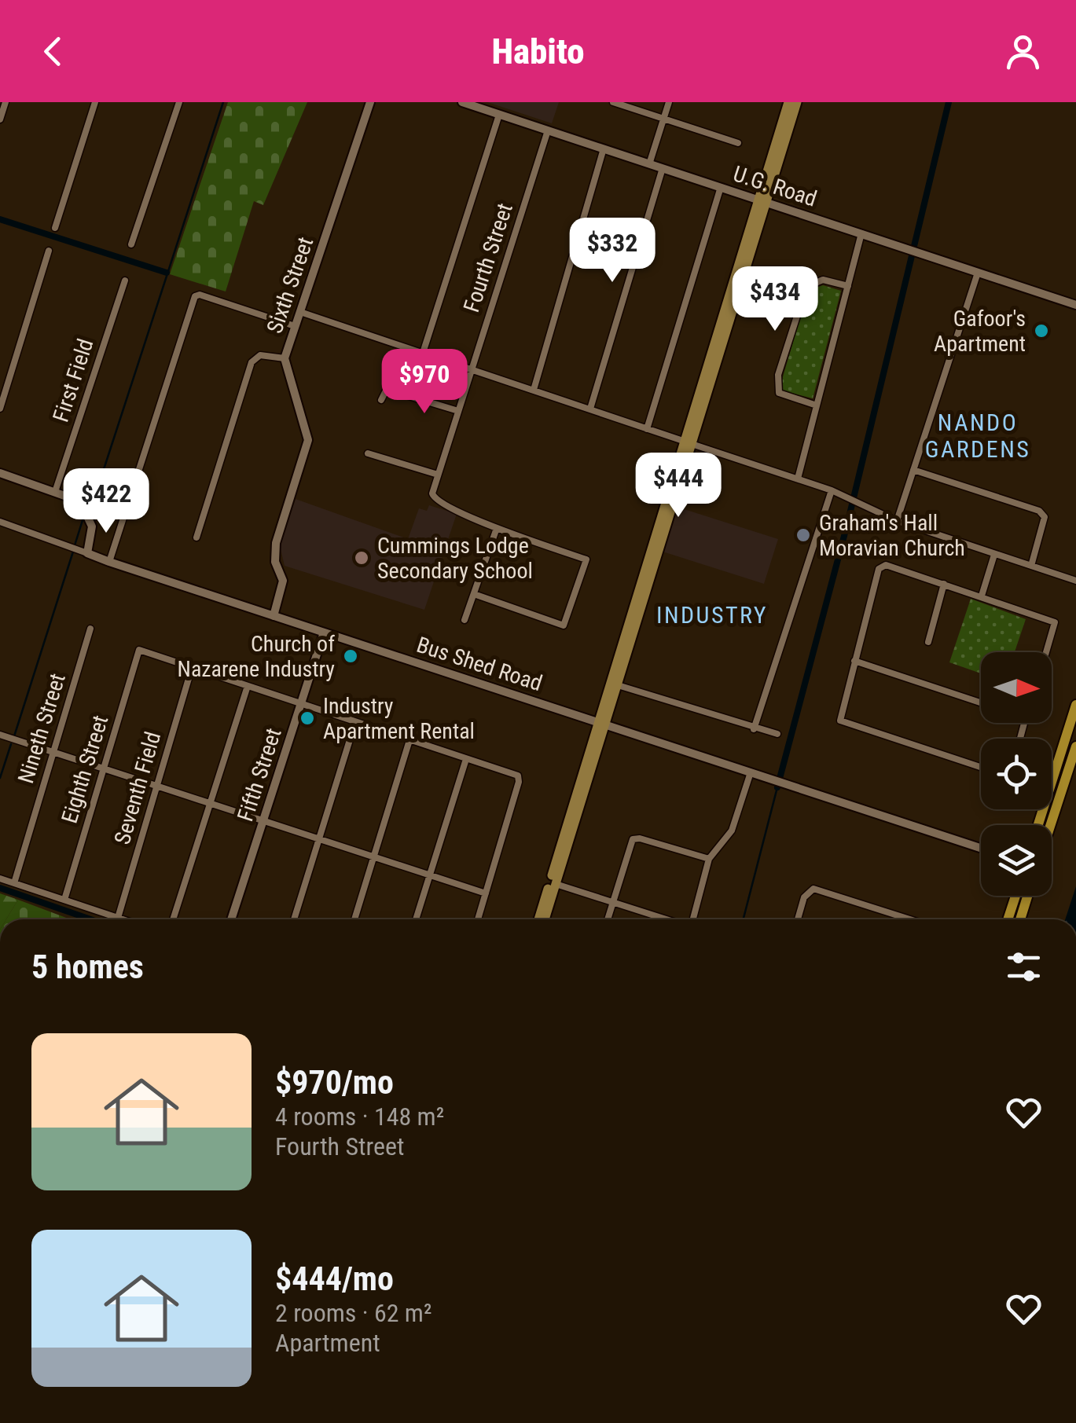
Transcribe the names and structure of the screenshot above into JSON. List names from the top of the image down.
{
  "streets": {
    "street": [
      "U.G. Road",
      "Fourth Street",
      "Sixth Street",
      "First Field",
      "Bus Shed Road",
      "Nineth Street",
      "Eighth Street",
      "Fifth Street",
      "Seventh Field"
    ]
  },
  "crossings": [
    ["U.G. Road", "Fourth Street"],
    ["Sixth Street", "Bus Shed Road"],
    ["Bus Shed Road", "Fifth Street"],
    ["Eighth Street", "Seventh Field"]
  ],
  "districts": ["NANDO GARDENS", "INDUSTRY"],
  "places": [
    "Gafoor's Apartment",
    "Graham's Hall Moravian Church",
    "Cummings Lodge Secondary School",
    "Church of Nazarene Industry",
    "Industry Apartment Rental"
  ],
  "north": "right",
  "page": {
    "header": "Habito",
    "price": [
      "$332",
      "$434",
      "$970",
      "$444",
      "$422"
    ],
    "heading": "5 homes",
    "list": [
      {
        "name": "$970/mo",
        "note": "4 rooms · 148 m² · Fourth Street"
      },
      {
        "name": "$444/mo",
        "note": "2 rooms · 62 m² · Apartment"
      }
    ]
  }
}
